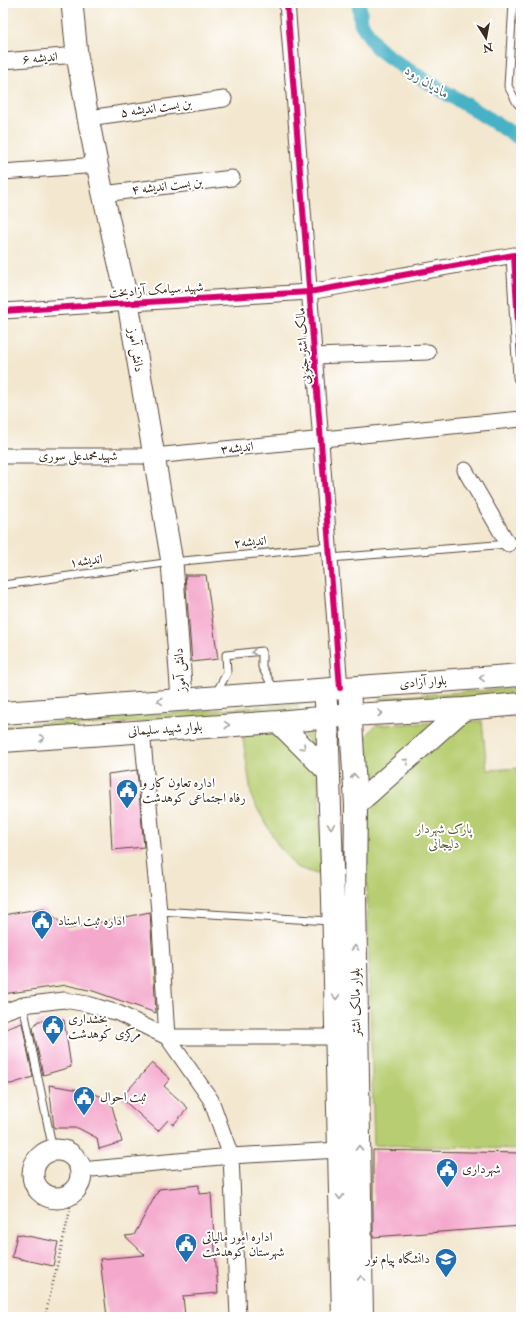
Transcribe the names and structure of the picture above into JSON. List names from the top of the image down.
{
  "streets": {
    "main road": [
      "دانش آموز",
      "بلوار آزادی",
      "بلوار شهید سلیمانی",
      "بلوار مالک اشتر"
    ],
    "street": [
      "اندیشه ۶",
      "بن بست اندیشه ۵",
      "بن بست اندیشه ۴",
      "شهید سیامک آزادبخت",
      "مالک اشتر جنوبی",
      "اندیشه۳",
      "شهیدمحمدعلی سوری"
    ],
    "lane": ["اندیشه۲", "اندیشه۱"]
  },
  "crossings": [
    ["اندیشه ۶", "دانش آموز"],
    ["بن بست اندیشه ۵", "دانش آموز"],
    ["بن بست اندیشه ۴", "دانش آموز"],
    ["شهید سیامک آزادبخت", "مالک اشتر جنوبی"],
    ["شهید سیامک آزادبخت", "دانش آموز"],
    ["مالک اشتر جنوبی", "اندیشه۳"],
    ["مالک اشتر جنوبی", "اندیشه۲"],
    ["مالک اشتر جنوبی", "بلوار آزادی"],
    ["مالک اشتر جنوبی", "بلوار مالک اشتر"],
    ["دانش آموز", "اندیشه۳"],
    ["دانش آموز", "شهیدمحمدعلی سوری"],
    ["دانش آموز", "اندیشه۲"],
    ["دانش آموز", "اندیشه۱"],
    ["اندیشه۳", "شهیدمحمدعلی سوری"],
    ["اندیشه۲", "اندیشه۱"],
    ["بلوار آزادی", "بلوار مالک اشتر"],
    ["بلوار شهید سلیمانی", "بلوار مالک اشتر"]
  ],
  "water": ["مادیان رود"],
  "parks": ["پارک شهردار دلیجانی"],
  "places": {
    "public building": [
      "اداره تعاون کار و رفاه اجتماعی کوهدشت",
      "اداره ثبت اسناد",
      "بخشداری مرکزی کوهدشت",
      "ثبت احوال",
      "شهرداری",
      "اداره امور مالیاتی شهرستان کوهدشت"
    ],
    "school or university": ["دانشگاه پیام نور"]
  },
  "north": "bottom"
}
